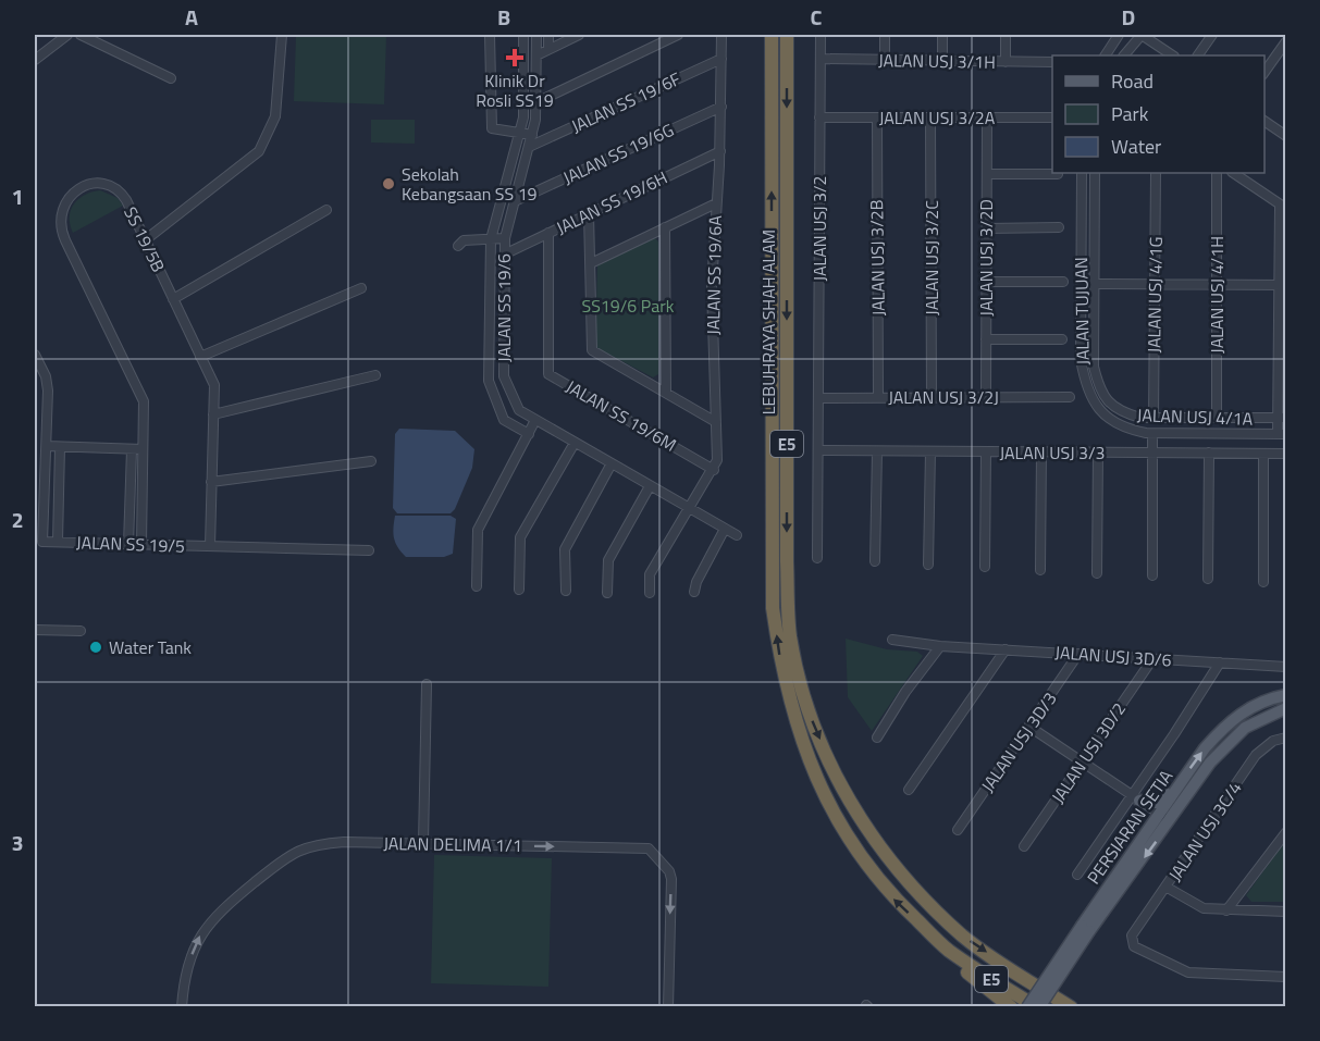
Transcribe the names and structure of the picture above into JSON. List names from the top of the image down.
{
  "streets": {
    "highway": ["LEBUHRAYA SHAH ALAM", "E5"],
    "main road": ["PERSIARAN SETIA"],
    "street": [
      "JALAN USJ 3/1H",
      "JALAN SS 19/6F",
      "JALAN USJ 3/2A",
      "JALAN SS 19/6G",
      "JALAN SS 19/6H",
      "JALAN USJ 3/2",
      "SS 19/5B",
      "JALAN USJ 3/2B",
      "JALAN USJ 3/2C",
      "JALAN USJ 3/2D",
      "JALAN SS 19/6A",
      "JALAN USJ 4/1G",
      "JALAN USJ 4/1H",
      "JALAN SS 19/6",
      "JALAN TUJUAN",
      "JALAN USJ 3/2J",
      "JALAN SS 19/6M",
      "JALAN USJ 4/1A",
      "JALAN USJ 3/3",
      "JALAN SS 19/5",
      "JALAN USJ 3D/6",
      "JALAN USJ 3D/3",
      "JALAN USJ 3D/2",
      "JALAN USJ 3C/4",
      "JALAN DELIMA 1/1"
    ]
  },
  "crossings": [
    ["JALAN USJ 3/1H", "JALAN USJ 3/2"],
    ["JALAN SS 19/6F", "JALAN SS 19/6A"],
    ["JALAN SS 19/6F", "JALAN SS 19/6"],
    ["JALAN USJ 3/2A", "JALAN USJ 3/2"],
    ["JALAN USJ 3/2A", "JALAN USJ 3/2B"],
    ["JALAN USJ 3/2A", "JALAN USJ 3/2C"],
    ["JALAN USJ 3/2A", "JALAN USJ 3/2D"],
    ["JALAN SS 19/6G", "JALAN SS 19/6A"],
    ["JALAN SS 19/6G", "JALAN SS 19/6"],
    ["JALAN SS 19/6H", "JALAN SS 19/6A"],
    ["JALAN SS 19/6H", "JALAN SS 19/6"],
    ["JALAN SS 19/6H", "JALAN SS 19/6M"],
    ["JALAN USJ 3/2", "JALAN USJ 3/2J"],
    ["JALAN USJ 3/2", "JALAN USJ 3/3"],
    ["SS 19/5B", "JALAN SS 19/5"],
    ["JALAN USJ 3/2B", "JALAN USJ 3/2J"],
    ["JALAN USJ 3/2C", "JALAN USJ 3/2J"],
    ["JALAN USJ 3/2D", "JALAN USJ 3/2J"],
    ["JALAN SS 19/6A", "JALAN SS 19/6"],
    ["JALAN SS 19/6A", "JALAN SS 19/6M"],
    ["JALAN USJ 4/1G", "JALAN USJ 4/1A"],
    ["JALAN USJ 4/1H", "JALAN USJ 4/1A"],
    ["LEBUHRAYA SHAH ALAM", "PERSIARAN SETIA"],
    ["JALAN USJ 3D/6", "JALAN USJ 3D/3"],
    ["JALAN USJ 3D/6", "JALAN USJ 3D/2"]
  ],
  "parks": ["SS19/6 Park"],
  "places": {
    "health": ["Klinik Dr Rosli SS19"],
    "other": ["Sekolah Kebangsaan SS 19", "Water Tank"]
  },
  "legend": ["Road", "Park", "Water"],
  "grid": {
    "columns": [
      "A",
      "B",
      "C",
      "D"
    ],
    "rows": ["1", "2", "3"]
  }
}
